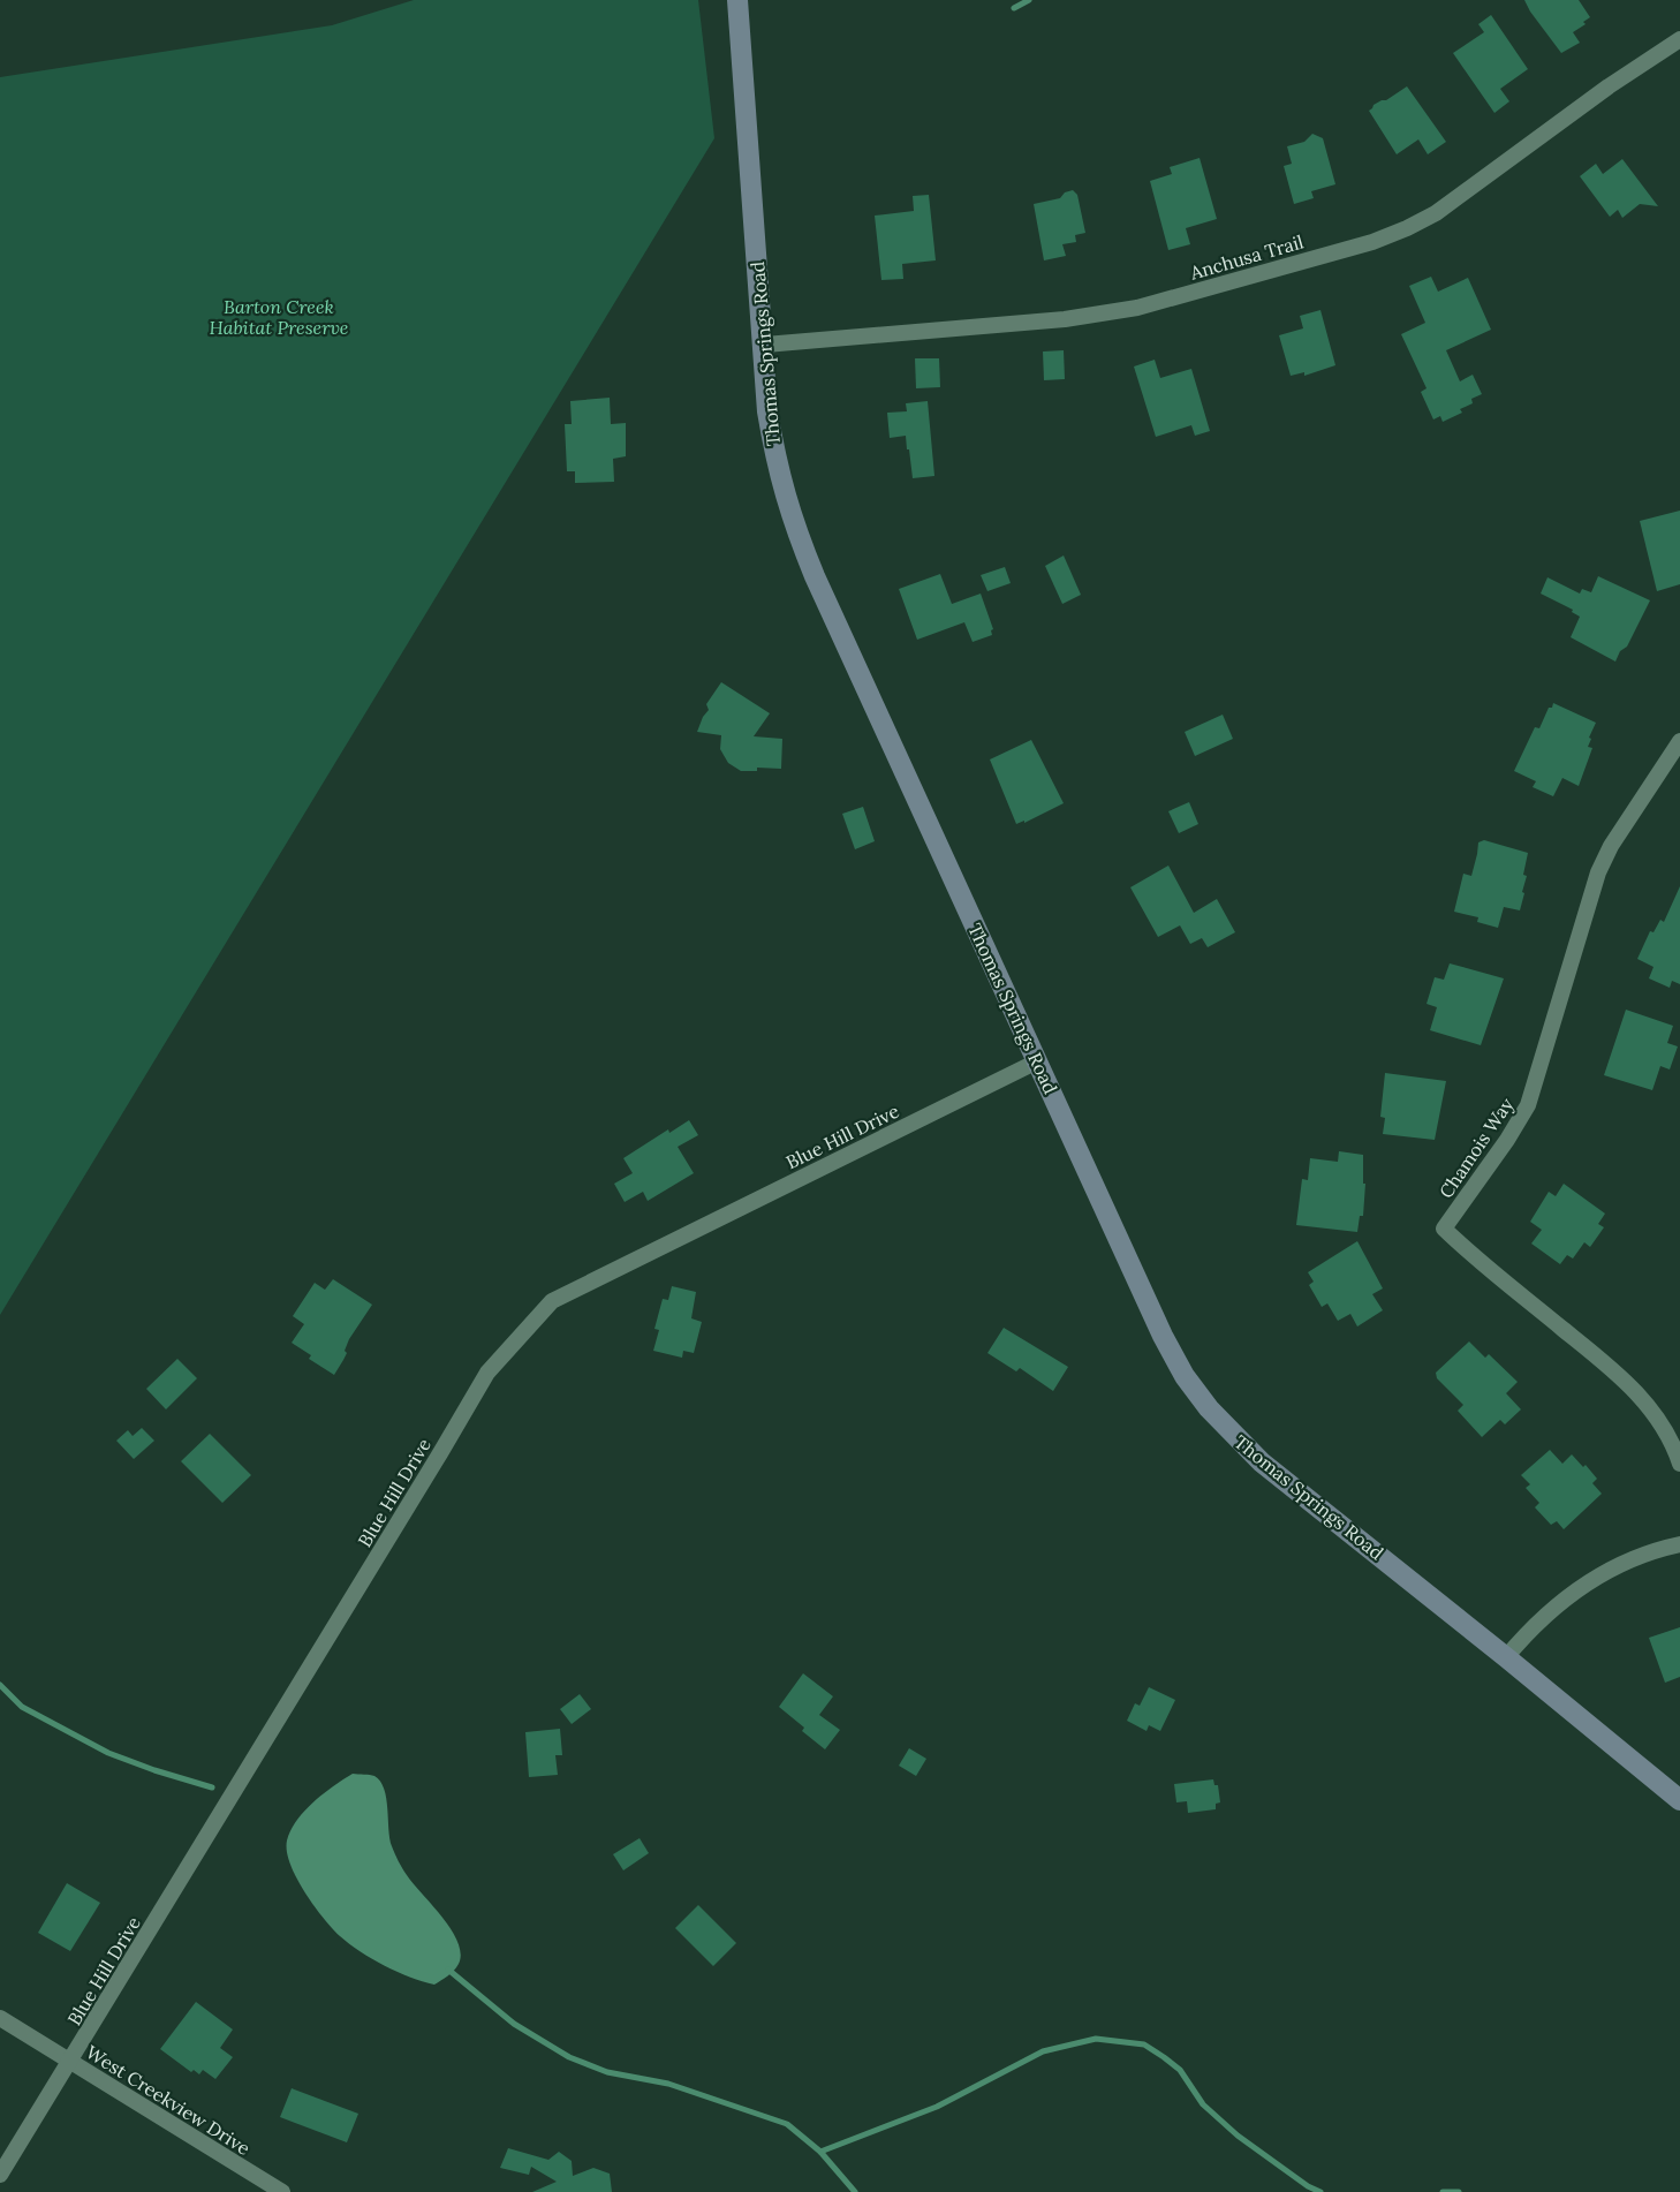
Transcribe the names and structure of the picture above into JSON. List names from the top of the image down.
{
  "streets": {
    "street": [
      "Anchusa Trail",
      "Thomas Springs Road",
      "Blue Hill Drive",
      "Chamois Way",
      "West Creekview Drive"
    ]
  },
  "crossings": [
    ["Anchusa Trail", "Thomas Springs Road"],
    ["Thomas Springs Road", "Blue Hill Drive"],
    ["Blue Hill Drive", "West Creekview Drive"]
  ],
  "parks": ["Barton Creek Habitat Preserve"]
}
